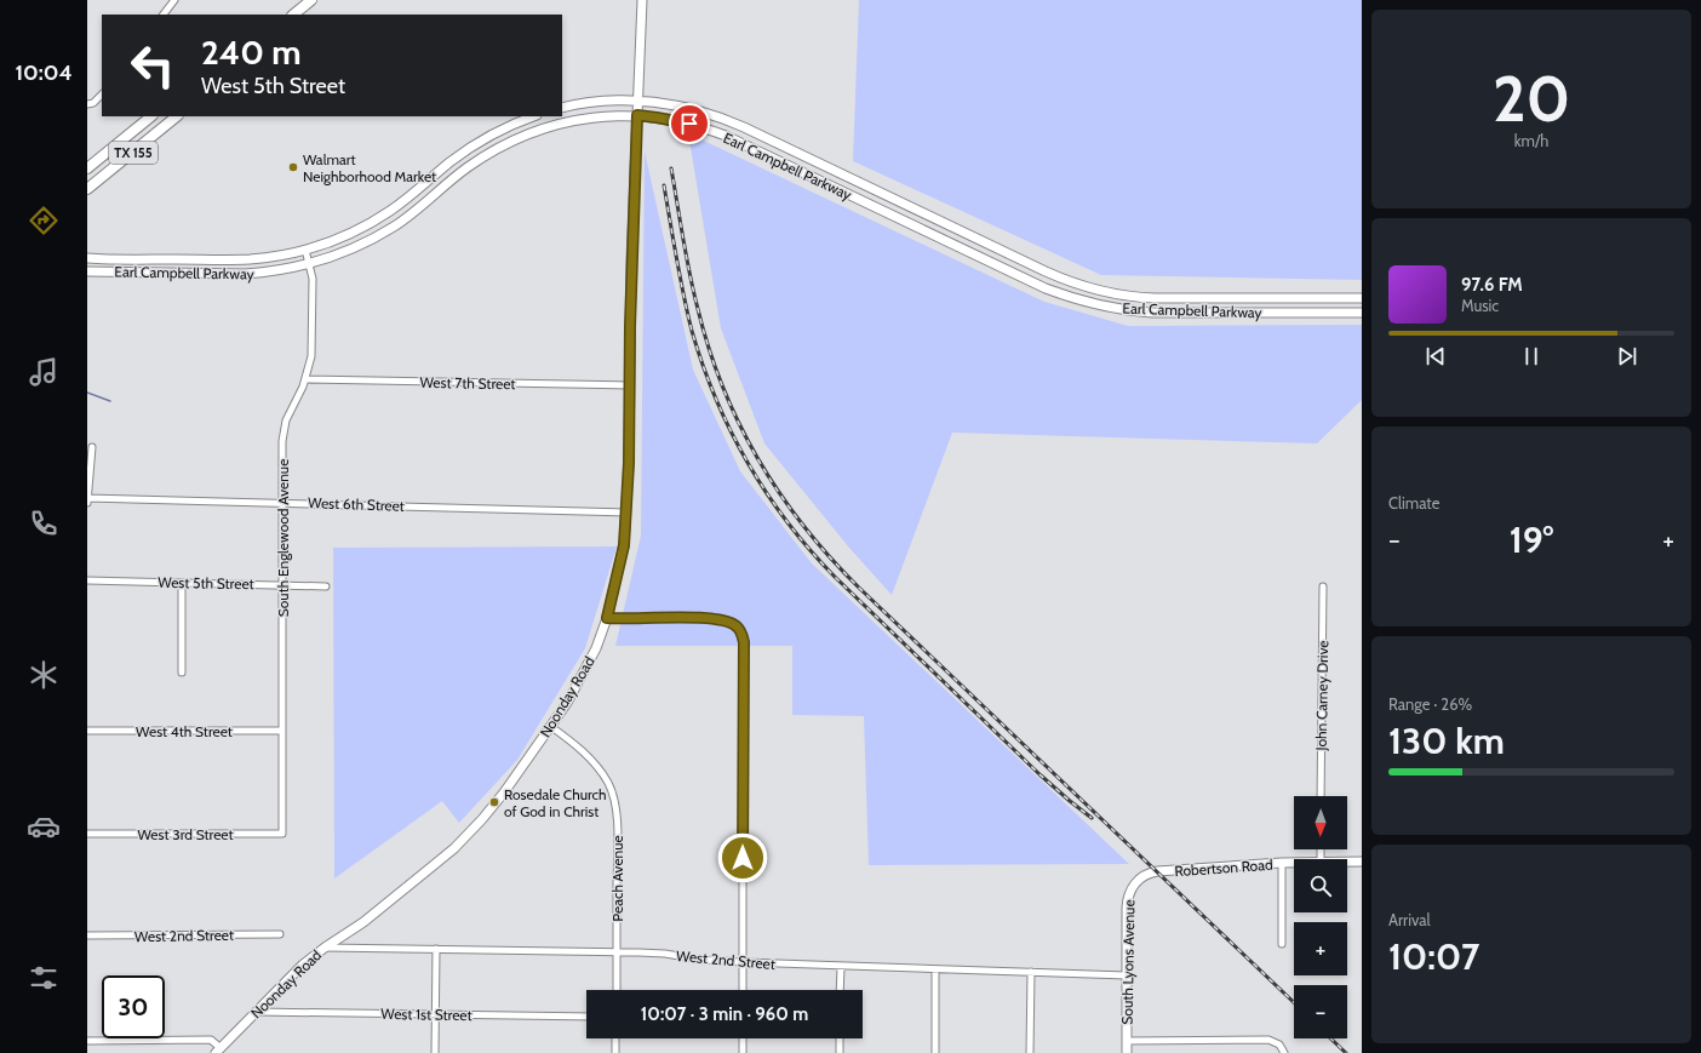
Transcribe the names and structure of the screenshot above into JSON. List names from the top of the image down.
{
  "streets": {
    "main road": [
      "TX 155",
      "Earl Campbell Parkway",
      "Noonday Road",
      "Robertson Road",
      "South Lyons Avenue"
    ],
    "street": [
      "West 7th Street",
      "West 6th Street",
      "South Englewood Avenue",
      "West 5th Street",
      "John Carney Drive",
      "West 4th Street",
      "West 3rd Street",
      "Peach Avenue",
      "West 2nd Street",
      "West 1st Street"
    ]
  },
  "crossings": [
    ["Earl Campbell Parkway", "South Englewood Avenue"],
    ["Earl Campbell Parkway", "Noonday Road"],
    ["West 7th Street", "South Englewood Avenue"],
    ["West 7th Street", "Noonday Road"],
    ["West 6th Street", "South Englewood Avenue"],
    ["West 6th Street", "Noonday Road"],
    ["South Englewood Avenue", "West 5th Street"],
    ["South Englewood Avenue", "West 4th Street"],
    ["South Englewood Avenue", "West 3rd Street"],
    ["Noonday Road", "Peach Avenue"],
    ["Noonday Road", "West 2nd Street"],
    ["Noonday Road", "West 1st Street"],
    ["Robertson Road", "South Lyons Avenue"],
    ["Peach Avenue", "West 2nd Street"],
    ["West 2nd Street", "South Lyons Avenue"]
  ],
  "places": ["Walmart Neighborhood Market", "Rosedale Church of God in Christ"],
  "north": "bottom",
  "page": {
    "tabs": "10:04",
    "tile": [
      ["20", "km/h"],
      "Climate",
      ["Range · 26%", "130 km"],
      ["Arrival", "10:07"]
    ],
    "turn": ["240 m", "West 5th Street"],
    "song": ["97.6 FM", "Music"],
    "heat": ["−", "19°", "+"],
    "map_buttons": ["+", "−"],
    "limit": "30",
    "trip": "10:07 · 3 min · 960 m"
  }
}
